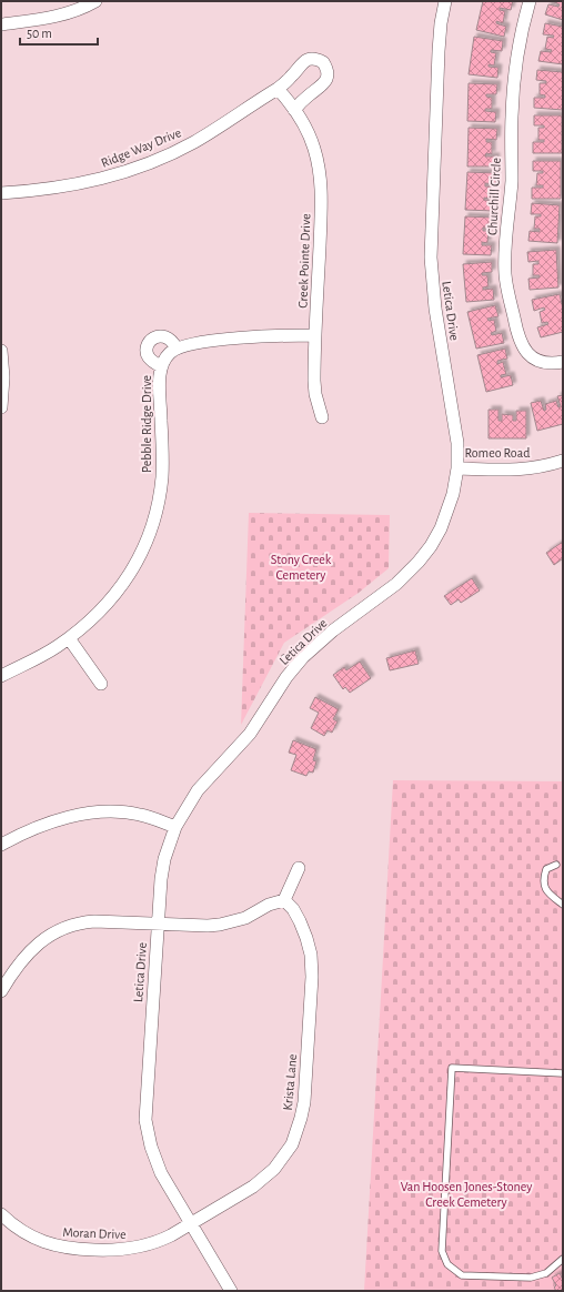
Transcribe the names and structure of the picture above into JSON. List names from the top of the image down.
{
  "streets": {
    "street": [
      "Ridge Way Drive",
      "Churchill Circle",
      "Creek Pointe Drive",
      "Letica Drive",
      "Pebble Ridge Drive",
      "Romeo Road",
      "Krista Lane",
      "Moran Drive"
    ]
  },
  "crossings": [
    ["Ridge Way Drive", "Creek Pointe Drive"],
    ["Letica Drive", "Romeo Road"],
    ["Letica Drive", "Krista Lane"],
    ["Letica Drive", "Moran Drive"],
    ["Krista Lane", "Moran Drive"]
  ],
  "parks": ["Stony Creek Cemetery", "Van Hoosen Jones-Stoney Creek Cemetery"],
  "scale_bar": "50 m"
}
